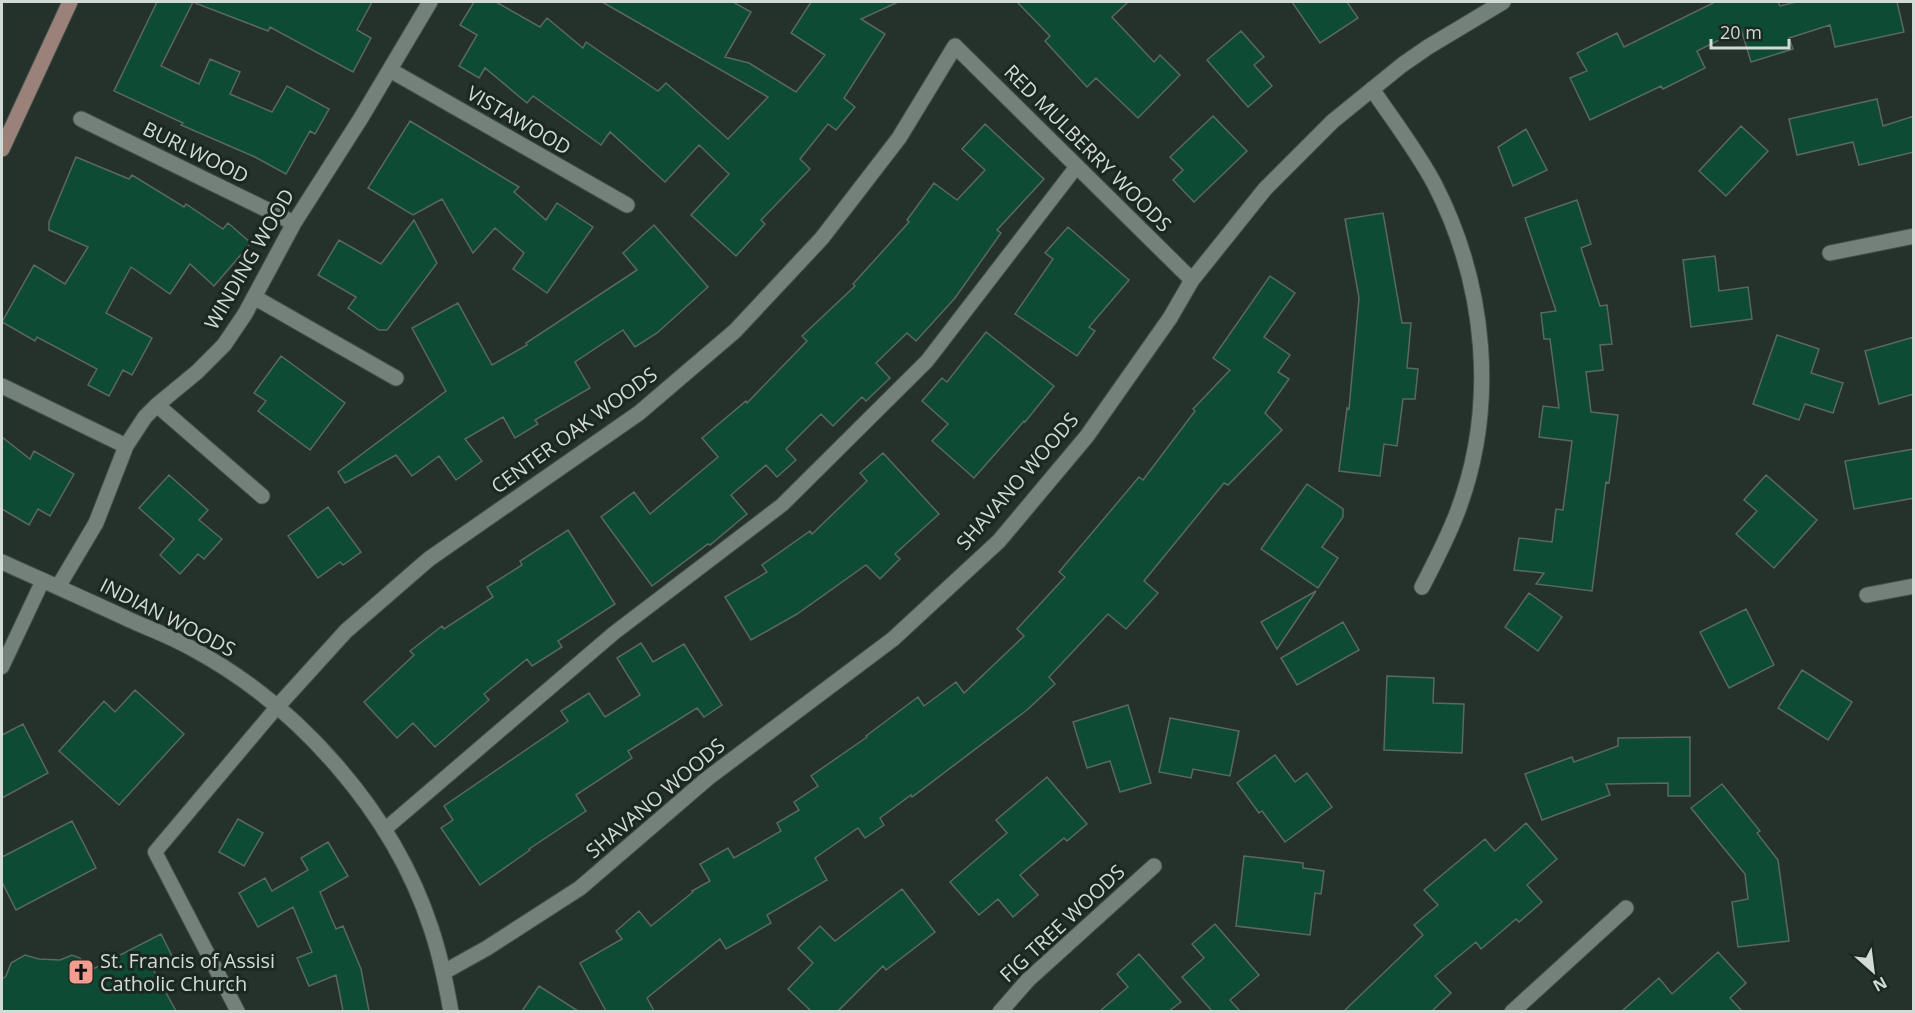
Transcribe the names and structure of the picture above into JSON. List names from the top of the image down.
{
  "streets": {
    "street": [
      "VISTAWOOD",
      "RED MULBERRY WOODS",
      "BURLWOOD",
      "WINDING WOOD",
      "CENTER OAK WOODS",
      "SHAVANO WOODS",
      "INDIAN WOODS",
      "FIG TREE WOODS"
    ]
  },
  "crossings": [
    ["VISTAWOOD", "WINDING WOOD"],
    ["RED MULBERRY WOODS", "CENTER OAK WOODS"],
    ["RED MULBERRY WOODS", "SHAVANO WOODS"],
    ["BURLWOOD", "WINDING WOOD"],
    ["WINDING WOOD", "INDIAN WOODS"],
    ["CENTER OAK WOODS", "INDIAN WOODS"],
    ["SHAVANO WOODS", "INDIAN WOODS"]
  ],
  "places": {
    "church": ["St. Francis of Assisi Catholic Church"]
  },
  "scale_bar": "20 m",
  "north": "bottom right"
}
